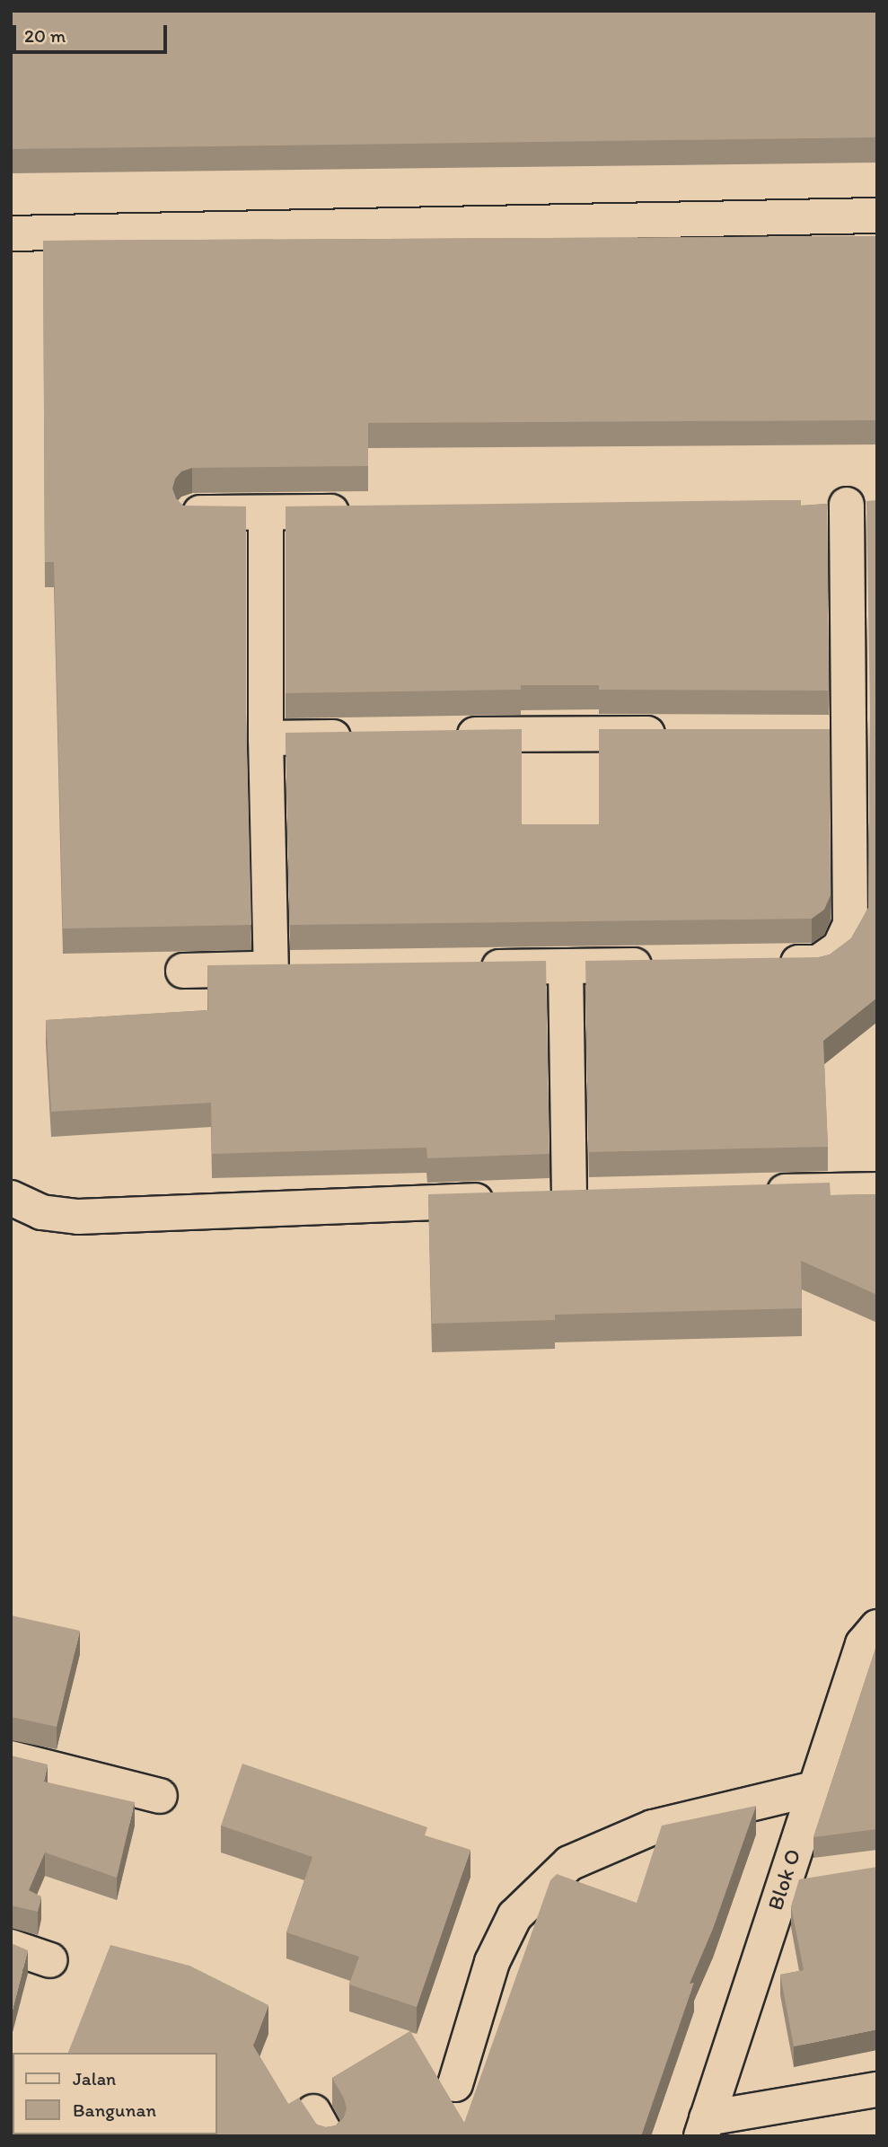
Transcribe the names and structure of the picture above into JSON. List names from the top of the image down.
{
  "streets": {
    "street": ["Blok O"]
  },
  "legend": ["Jalan", "Bangunan"],
  "scale_bar": "20 m"
}
